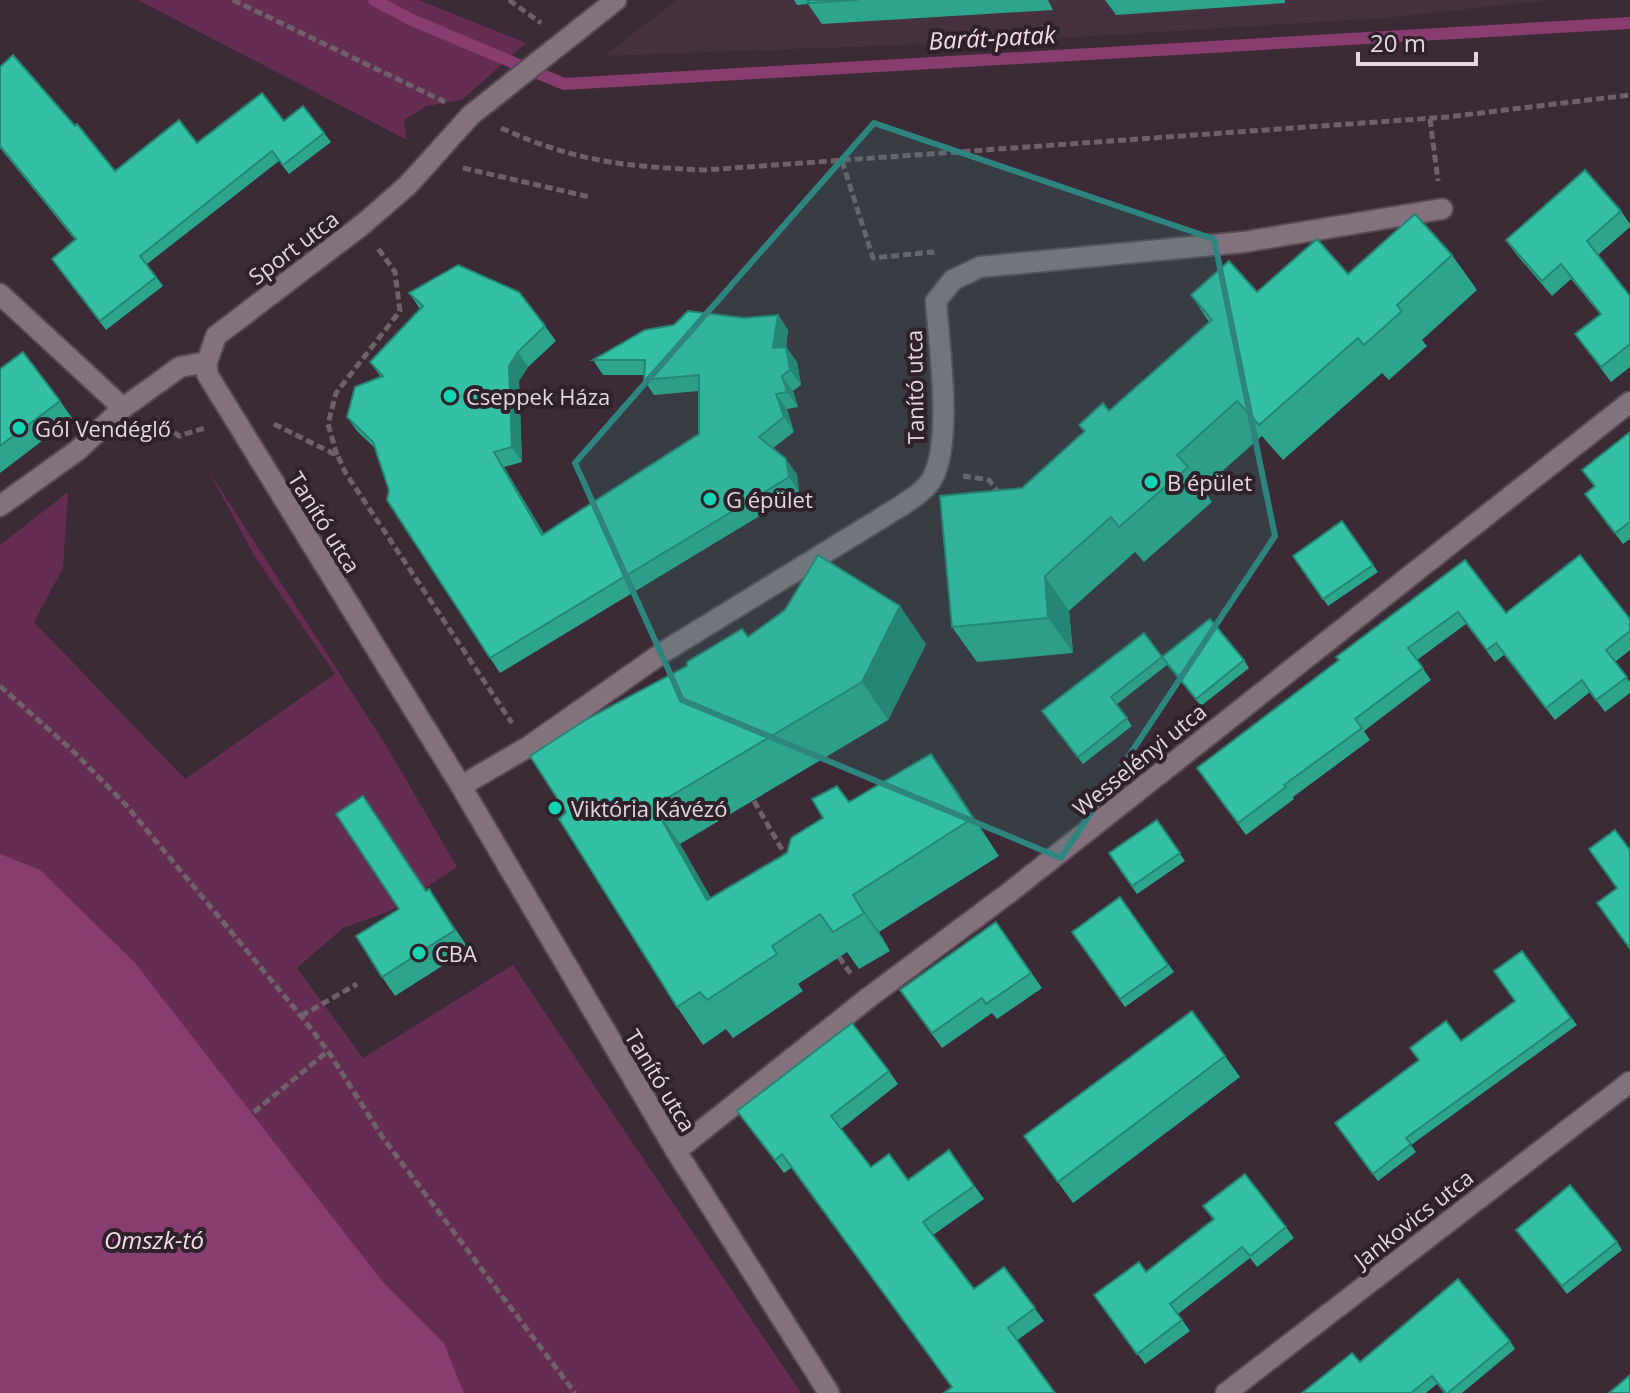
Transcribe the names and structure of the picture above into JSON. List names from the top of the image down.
{
  "streets": {
    "street": [
      "Sport utca",
      "Tanító utca",
      "Wesselényi utca",
      "Jankovics utca"
    ]
  },
  "crossings": [
    ["Sport utca", "Tanító utca"],
    ["Tanító utca", "Wesselényi utca"]
  ],
  "water": ["Barát-patak", "Omszk-tó"],
  "places": [
    "Cseppek Háza",
    "Gól Vendéglő",
    "B épület",
    "G épület",
    "Viktória Kávézó",
    "CBA"
  ],
  "scale_bar": "20 m"
}
